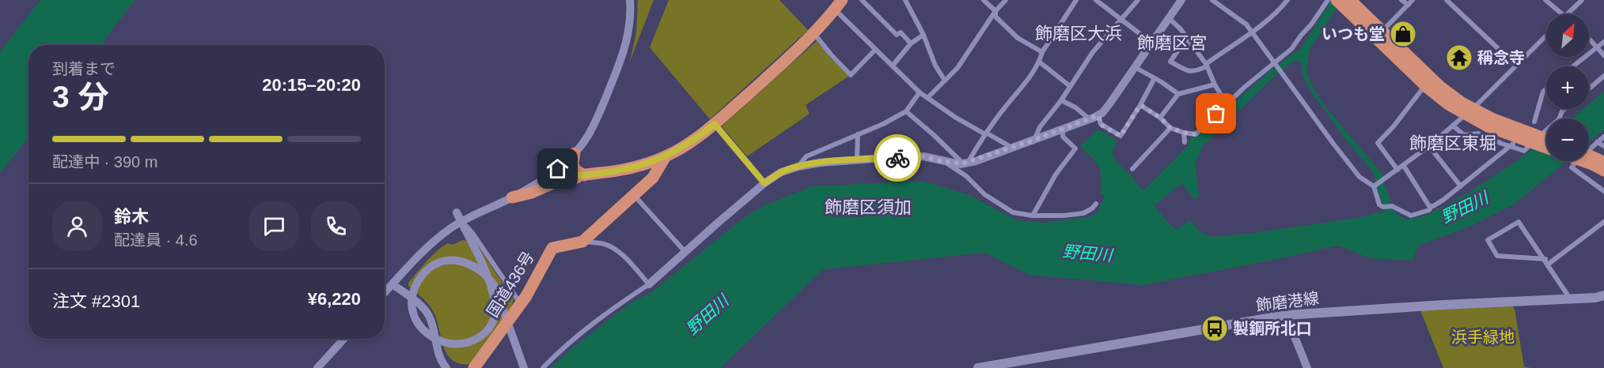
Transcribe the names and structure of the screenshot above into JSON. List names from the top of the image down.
{
  "streets": {
    "highway": ["国道436号"],
    "main road": ["飾磨港線"]
  },
  "districts": [
    "飾磨区大浜",
    "飾磨区宮",
    "飾磨区東堀",
    "飾磨区須加"
  ],
  "water": ["野田川"],
  "parks": ["浜手緑地"],
  "places": {
    "shop": ["いつも堂"],
    "temple": ["稱念寺"],
    "bus stop": ["製鋼所北口"]
  },
  "north": "top right",
  "page": {
    "map_buttons": ["+", "−"],
    "heading": ["3 分", "到着まで", "20:15–20:20"],
    "panel": [
      "鈴木",
      "配達員 · 4.6",
      "注文 #2301",
      "¥6,220"
    ],
    "bar": "配達中 · 390 m"
  }
}
